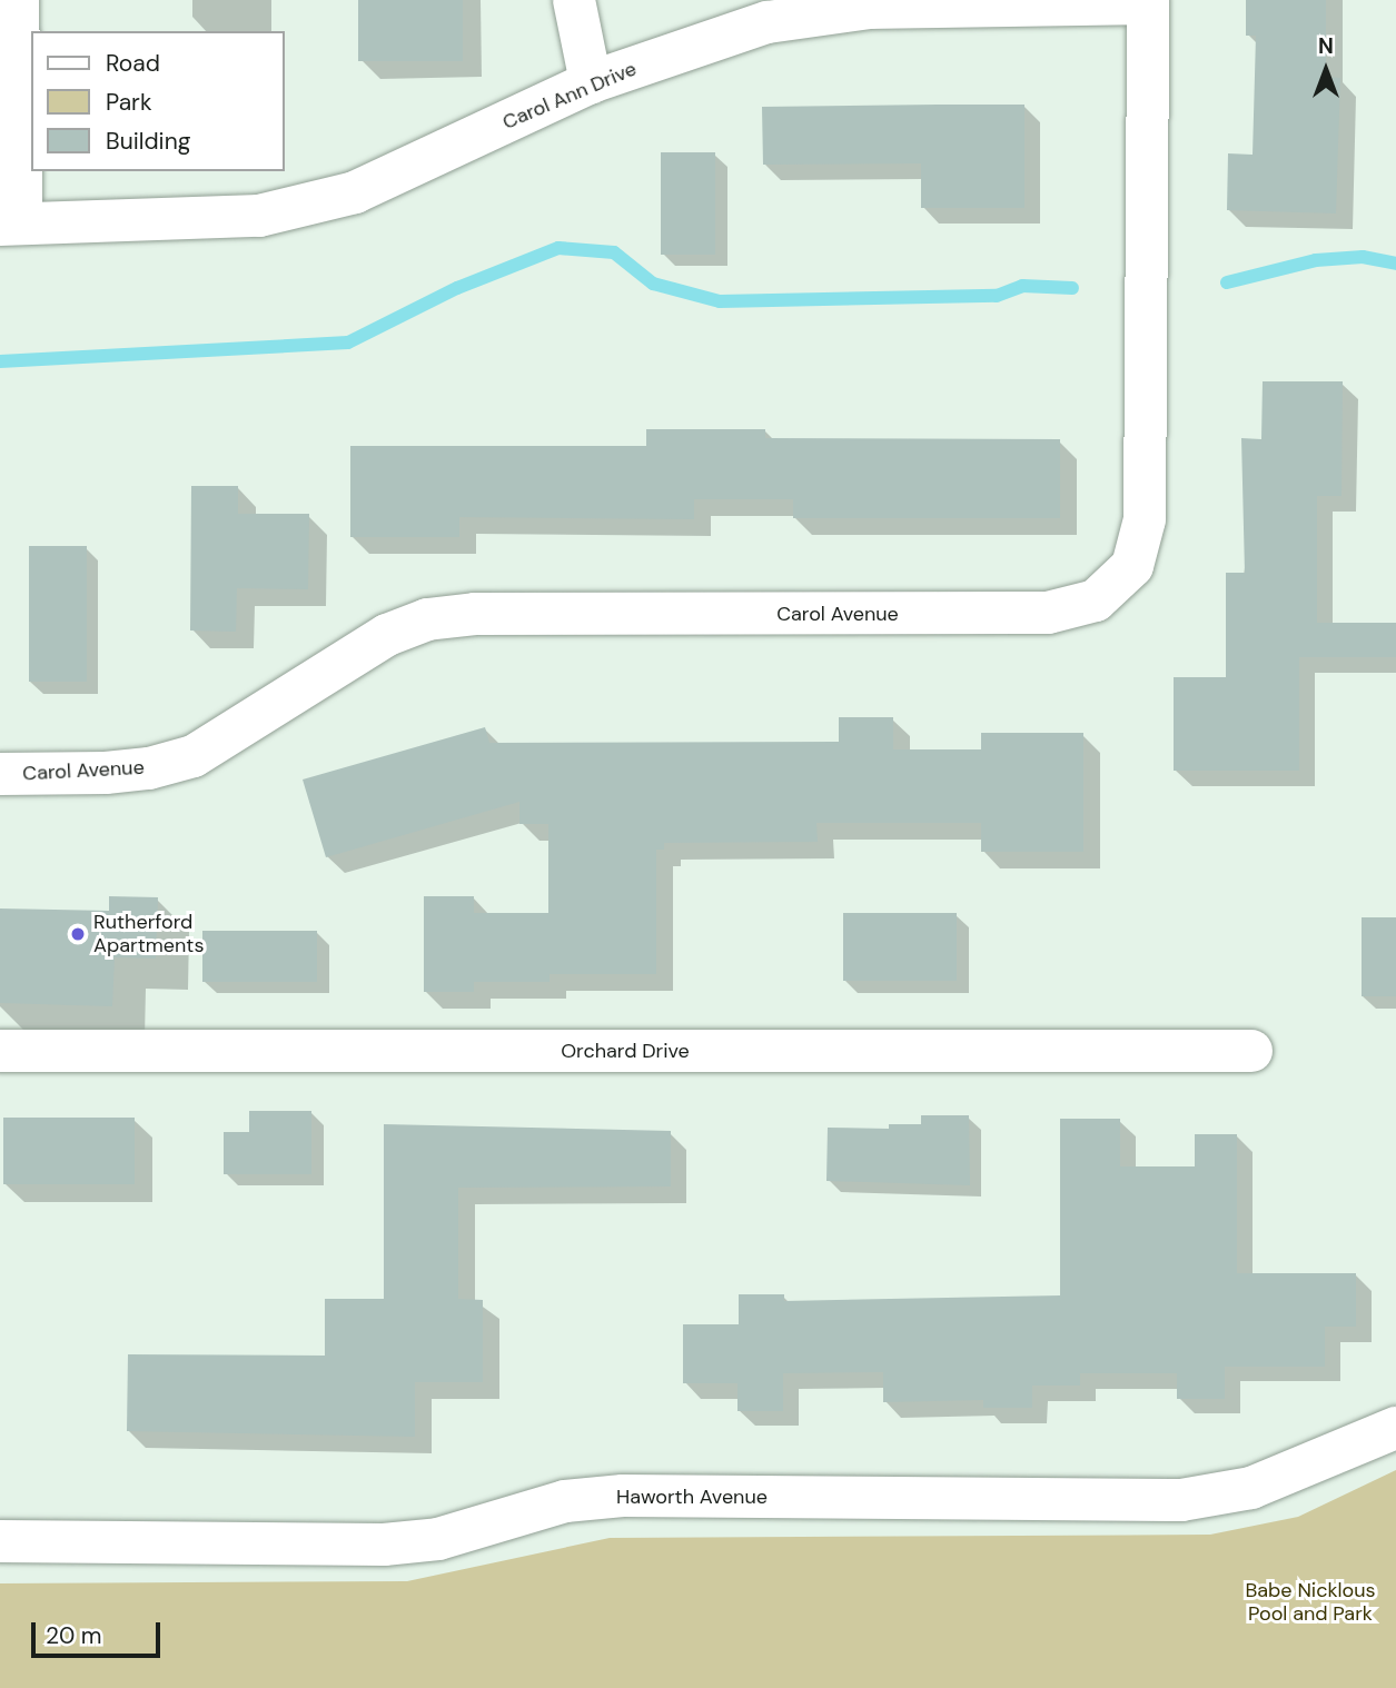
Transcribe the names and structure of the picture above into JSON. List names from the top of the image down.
{
  "streets": {
    "street": [
      "Carol Ann Drive",
      "Carol Avenue",
      "Orchard Drive",
      "Haworth Avenue"
    ]
  },
  "crossings": [
    ["Carol Ann Drive", "Carol Avenue"]
  ],
  "parks": ["Babe Nicklous Pool and Park"],
  "places": ["Rutherford Apartments"],
  "legend": ["Road", "Park", "Building"],
  "scale_bar": "20 m",
  "north": "top"
}
